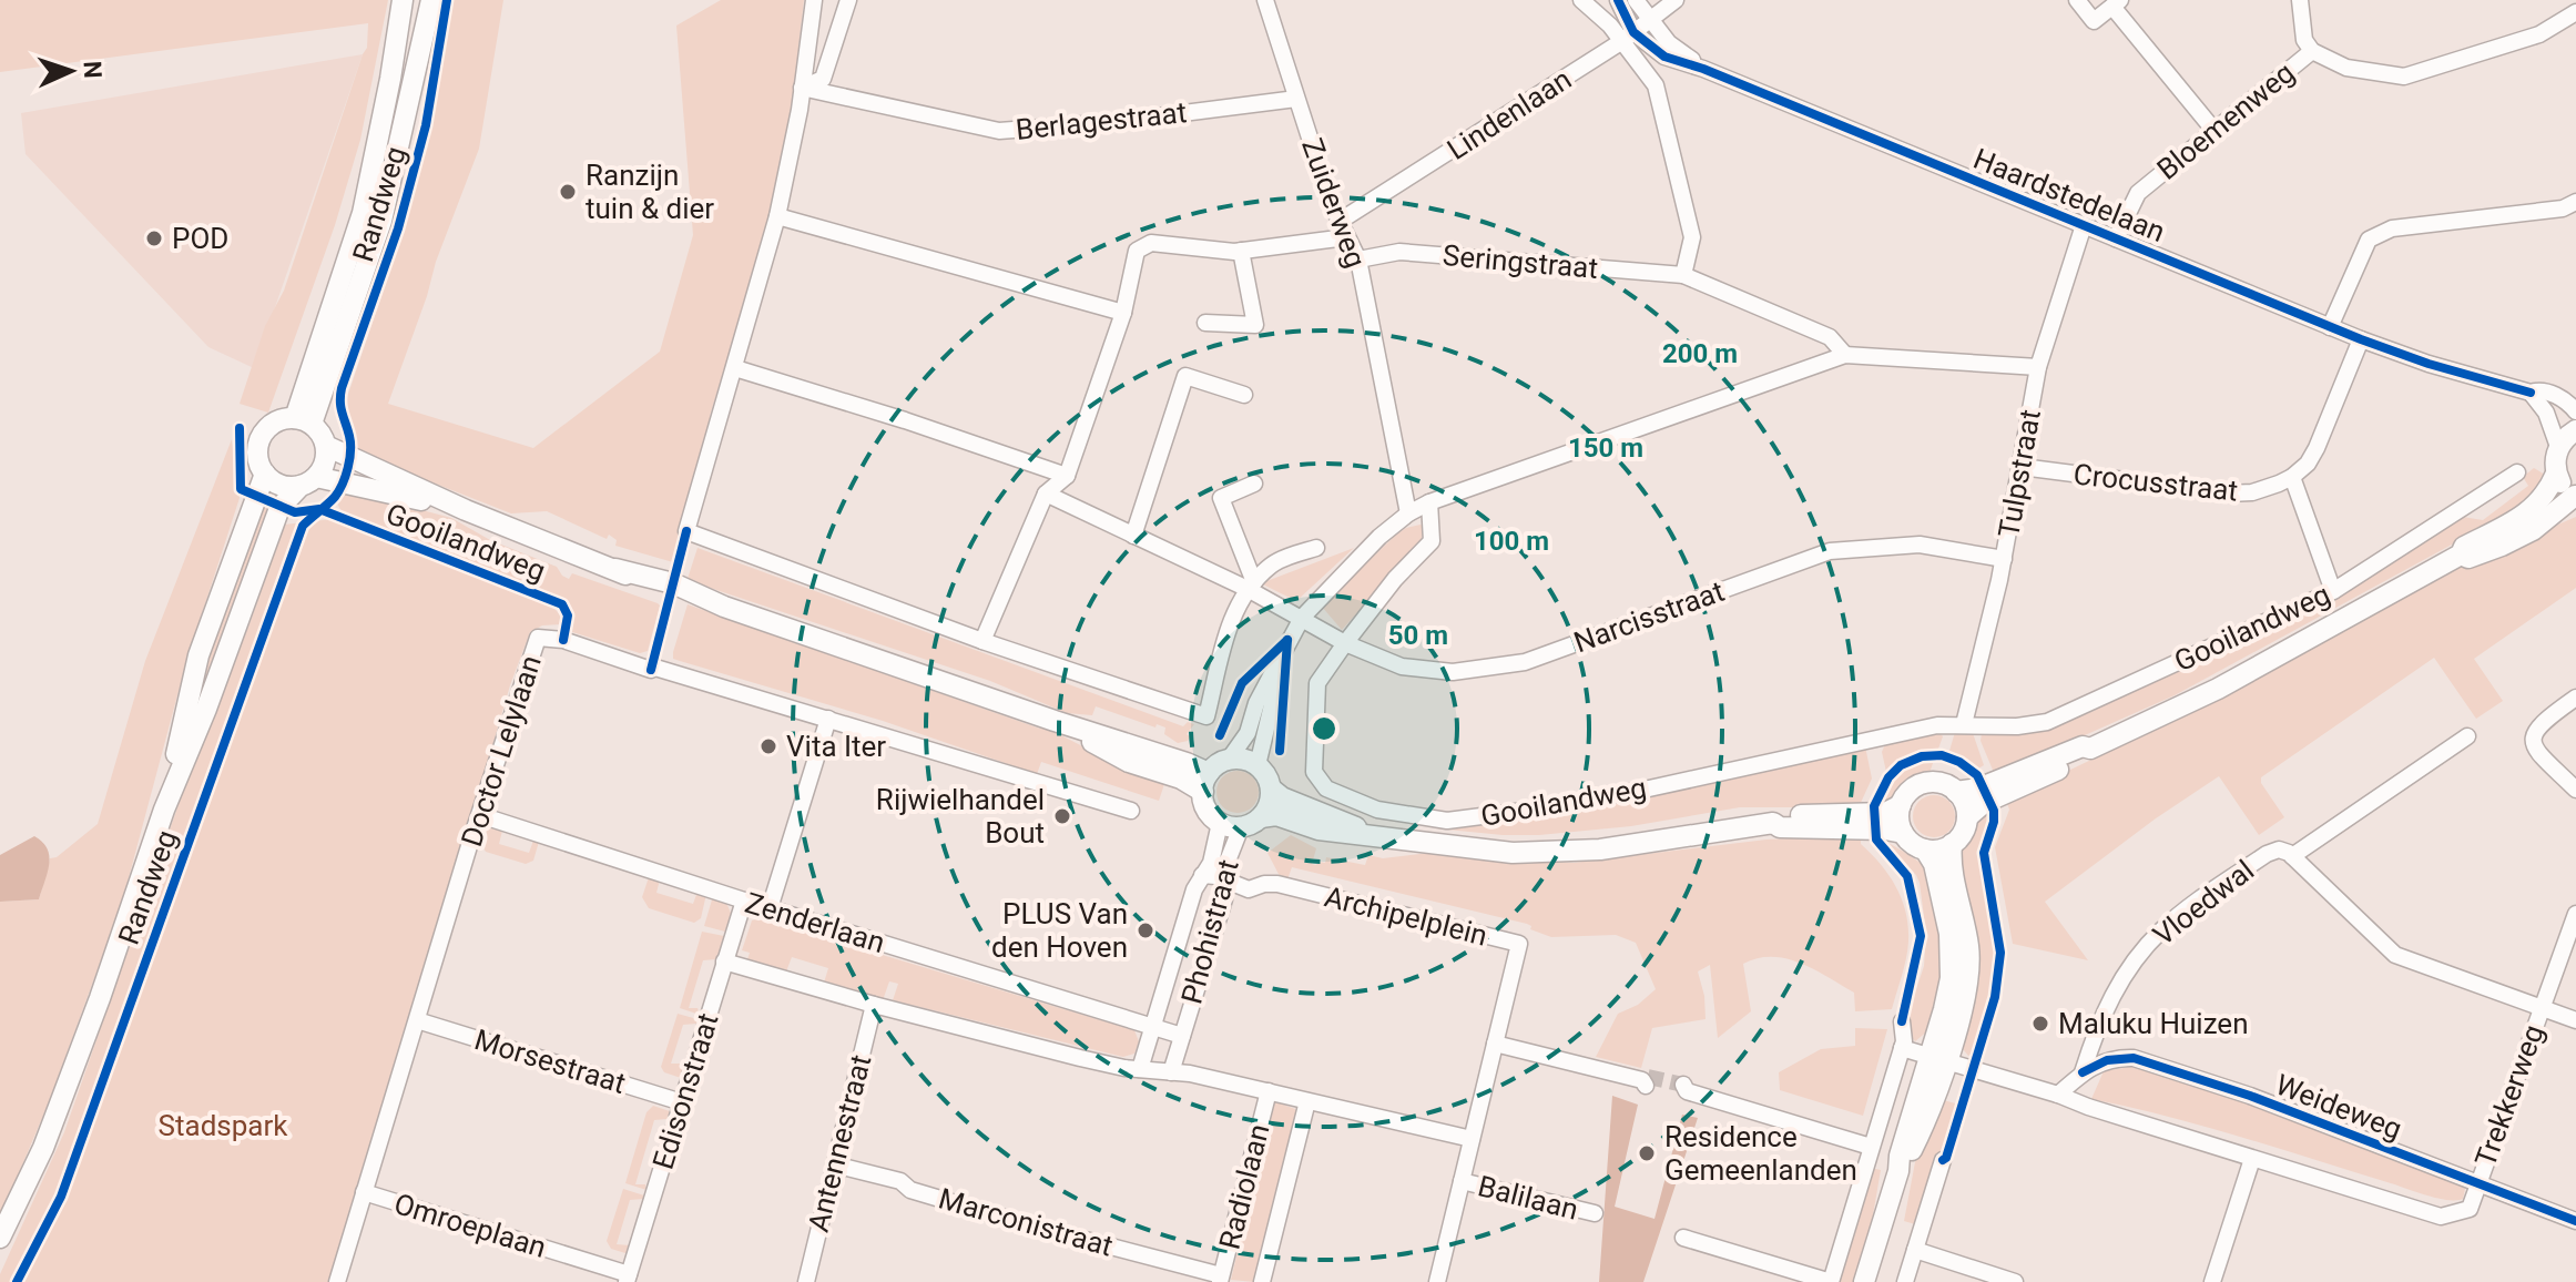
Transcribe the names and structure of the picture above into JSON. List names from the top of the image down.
{
  "streets": {
    "main road": ["Randweg", "Gooilandweg"],
    "street": [
      "Lindenlaan",
      "Berlagestraat",
      "Bloemenweg",
      "Haardstedelaan",
      "Zuiderweg",
      "Seringstraat",
      "Tulpstraat",
      "Crocusstraat",
      "Narcisstraat",
      "Doctor Lelylaan",
      "Vloedwal",
      "Archipelplein",
      "Zenderlaan",
      "Phohistraat",
      "Morsestraat",
      "Edisonstraat",
      "Trekkerweg",
      "Weideweg",
      "Antennestraat",
      "Radiolaan",
      "Balilaan",
      "Marconistraat",
      "Omroeplaan"
    ]
  },
  "crossings": [
    ["Lindenlaan", "Haardstedelaan"],
    ["Lindenlaan", "Zuiderweg"],
    ["Berlagestraat", "Zuiderweg"],
    ["Bloemenweg", "Haardstedelaan"],
    ["Haardstedelaan", "Seringstraat"],
    ["Haardstedelaan", "Tulpstraat"],
    ["Zuiderweg", "Seringstraat"],
    ["Randweg", "Gooilandweg"],
    ["Tulpstraat", "Crocusstraat"],
    ["Tulpstraat", "Gooilandweg"],
    ["Tulpstraat", "Narcisstraat"],
    ["Gooilandweg", "Narcisstraat"],
    ["Gooilandweg", "Phohistraat"],
    ["Doctor Lelylaan", "Zenderlaan"],
    ["Doctor Lelylaan", "Morsestraat"],
    ["Doctor Lelylaan", "Omroeplaan"],
    ["Vloedwal", "Weideweg"],
    ["Archipelplein", "Phohistraat"],
    ["Archipelplein", "Balilaan"],
    ["Zenderlaan", "Phohistraat"],
    ["Zenderlaan", "Edisonstraat"],
    ["Morsestraat", "Edisonstraat"],
    ["Edisonstraat", "Omroeplaan"],
    ["Trekkerweg", "Weideweg"],
    ["Antennestraat", "Marconistraat"],
    ["Radiolaan", "Marconistraat"]
  ],
  "parks": ["Stadspark"],
  "places": [
    "Ranzijn tuin & dier",
    "POD",
    "Vita Iter",
    "Rijwielhandel Bout",
    "PLUS Van den Hoven",
    "Maluku Huizen",
    "Residence Gemeenlanden"
  ],
  "north": "right",
  "rings": [
    "200 m",
    "150 m",
    "100 m",
    "50 m"
  ]
}
